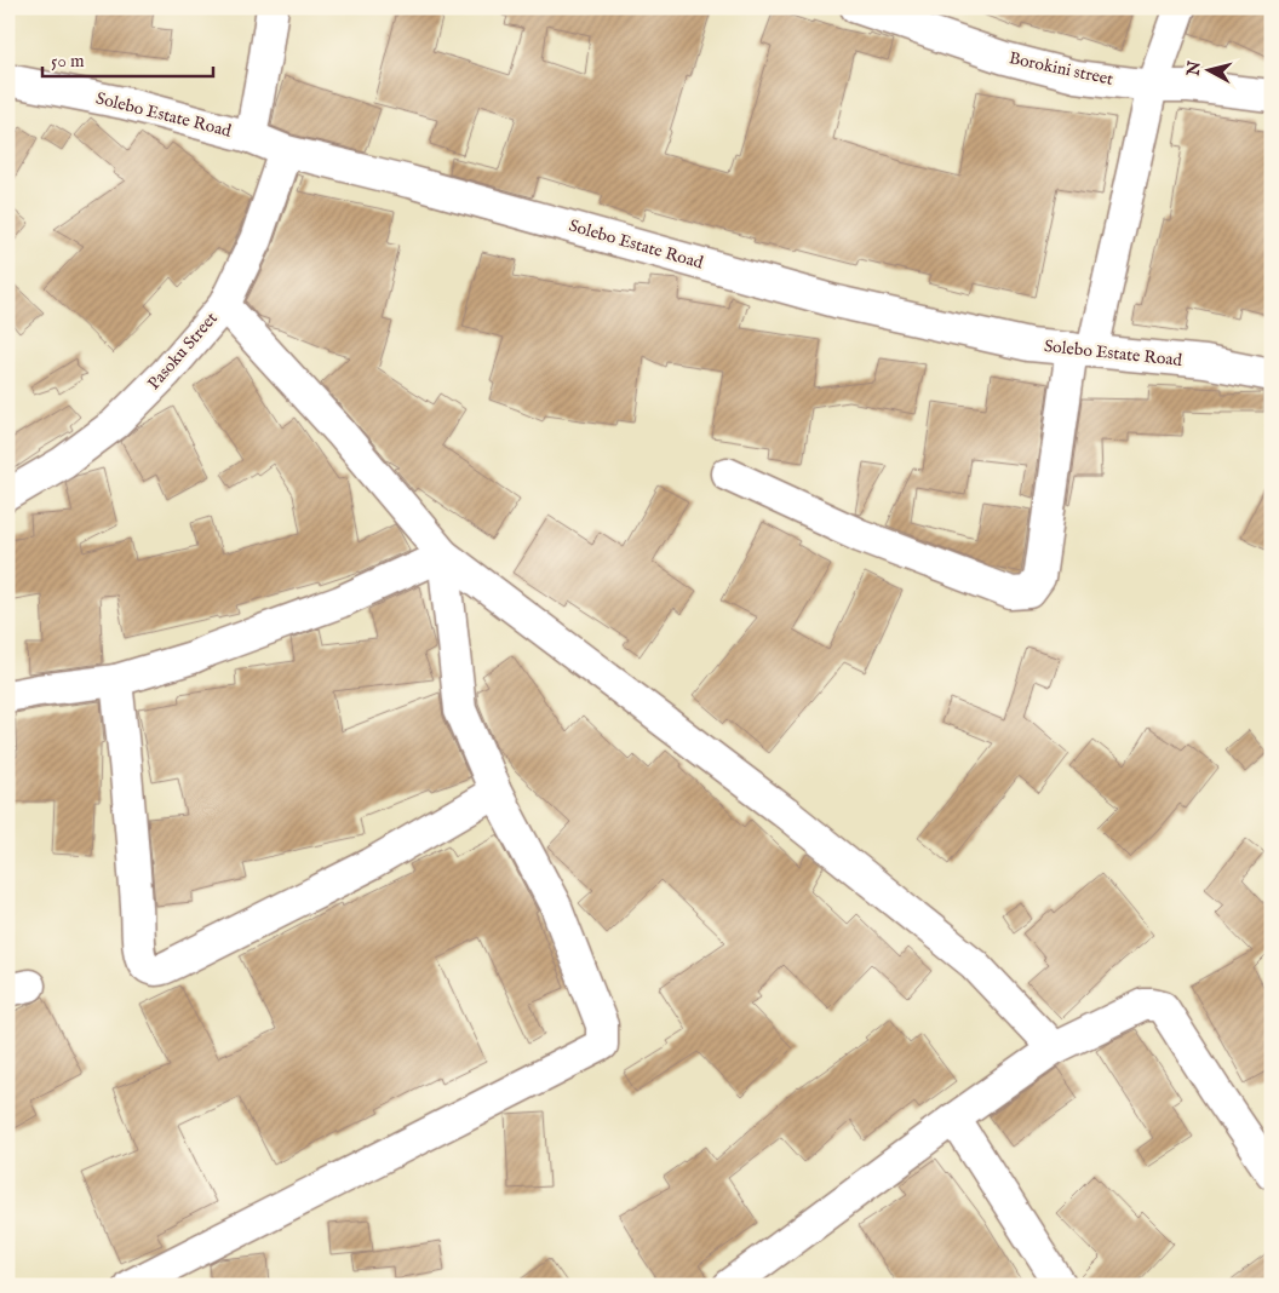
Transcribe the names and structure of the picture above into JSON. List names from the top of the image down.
{
  "streets": {
    "street": ["Borokini street", "Solebo Estate Road", "Pasoku Street"]
  },
  "crossings": [
    ["Solebo Estate Road", "Pasoku Street"]
  ],
  "scale_bar": "50 m",
  "north": "left"
}
